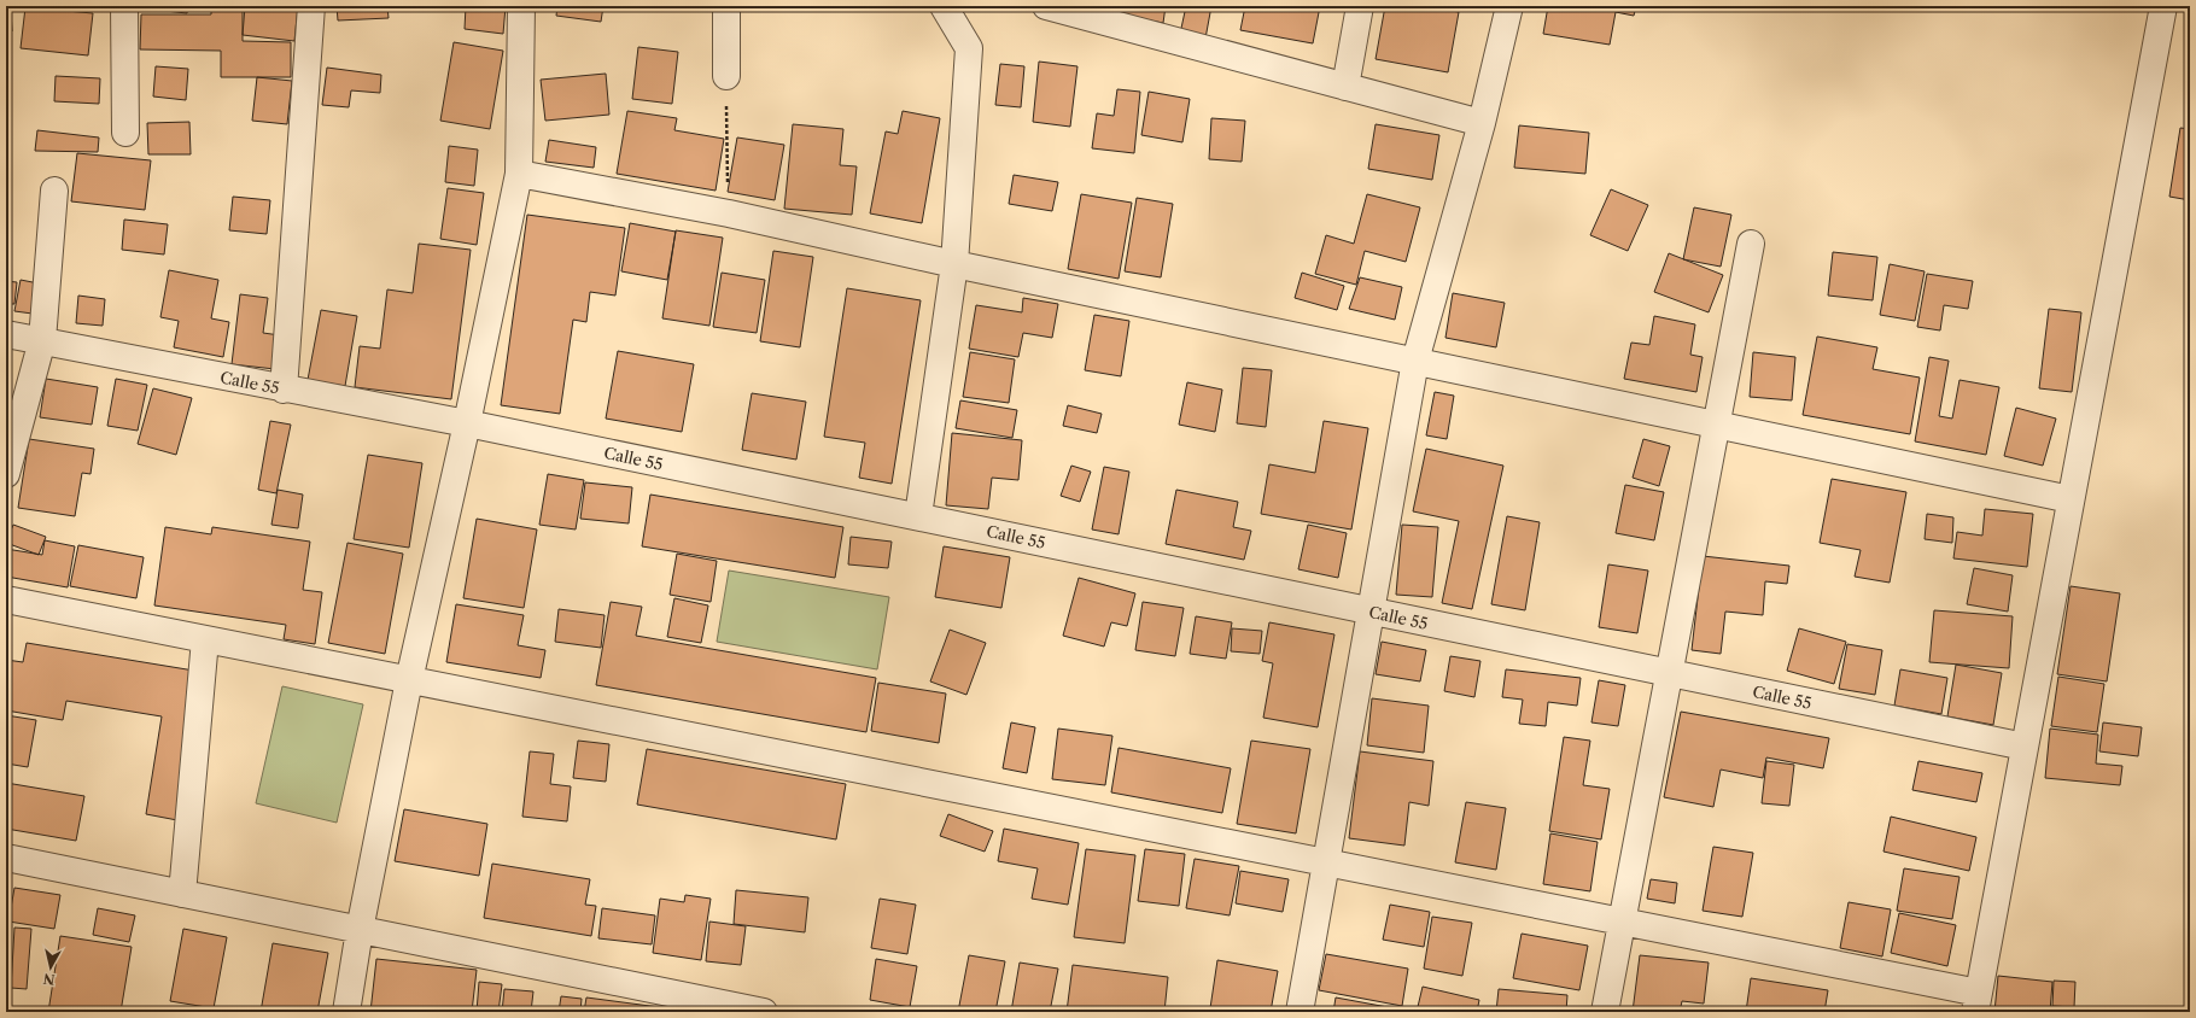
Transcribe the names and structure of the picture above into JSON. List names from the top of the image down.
{
  "streets": {
    "street": ["Calle 55"]
  },
  "north": "bottom"
}
